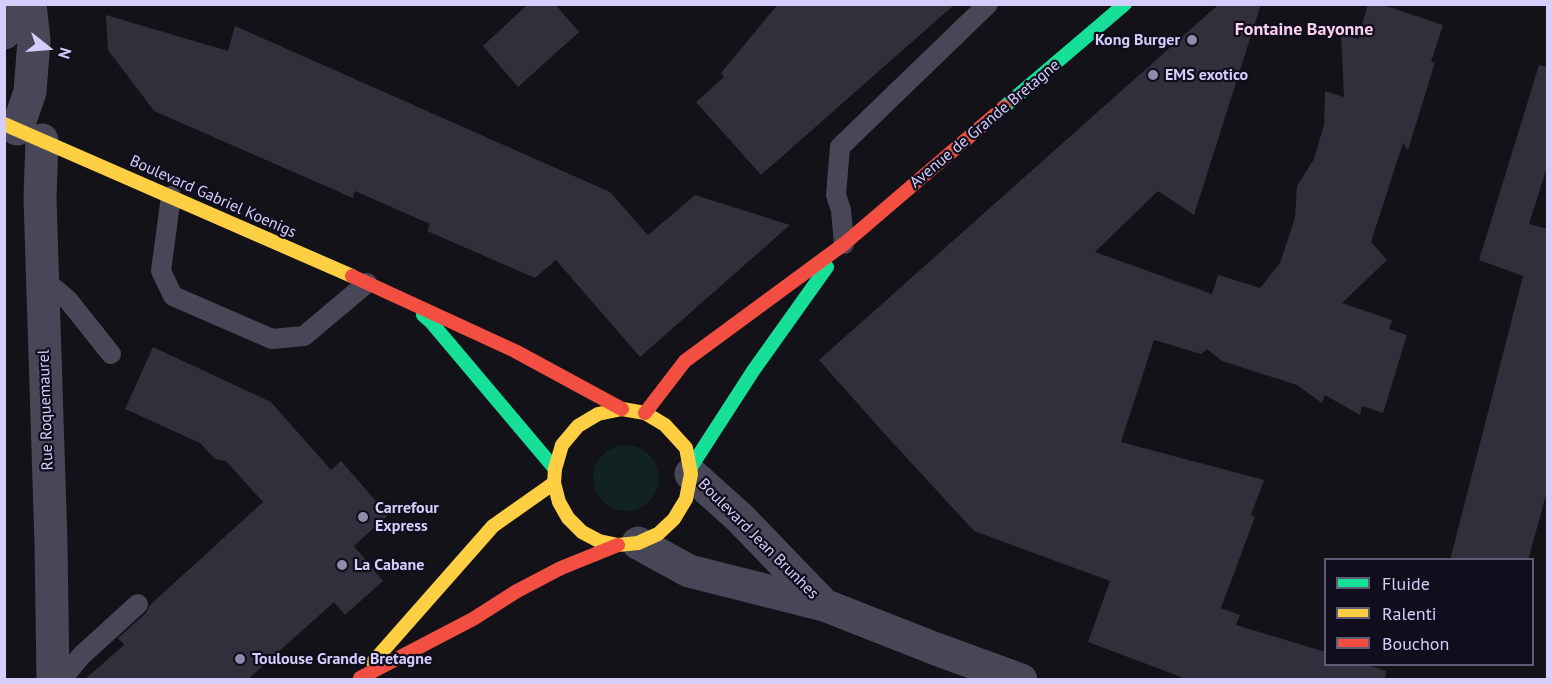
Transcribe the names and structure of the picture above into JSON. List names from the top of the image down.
{
  "streets": {
    "main road": ["Avenue de Grande Bretagne", "Boulevard Gabriel Koenigs"],
    "street": ["Rue Roquemaurel", "Boulevard Jean Brunhes"]
  },
  "crossings": [
    ["Avenue de Grande Bretagne", "Boulevard Gabriel Koenigs"],
    ["Avenue de Grande Bretagne", "Boulevard Jean Brunhes"],
    ["Boulevard Gabriel Koenigs", "Rue Roquemaurel"],
    ["Boulevard Gabriel Koenigs", "Boulevard Jean Brunhes"]
  ],
  "districts": ["Fontaine Bayonne"],
  "places": [
    "Kong Burger",
    "EMS exotico",
    "Carrefour Express",
    "La Cabane",
    "Toulouse Grande Bretagne"
  ],
  "legend": ["Fluide", "Ralenti", "Bouchon"],
  "north": "right"
}
